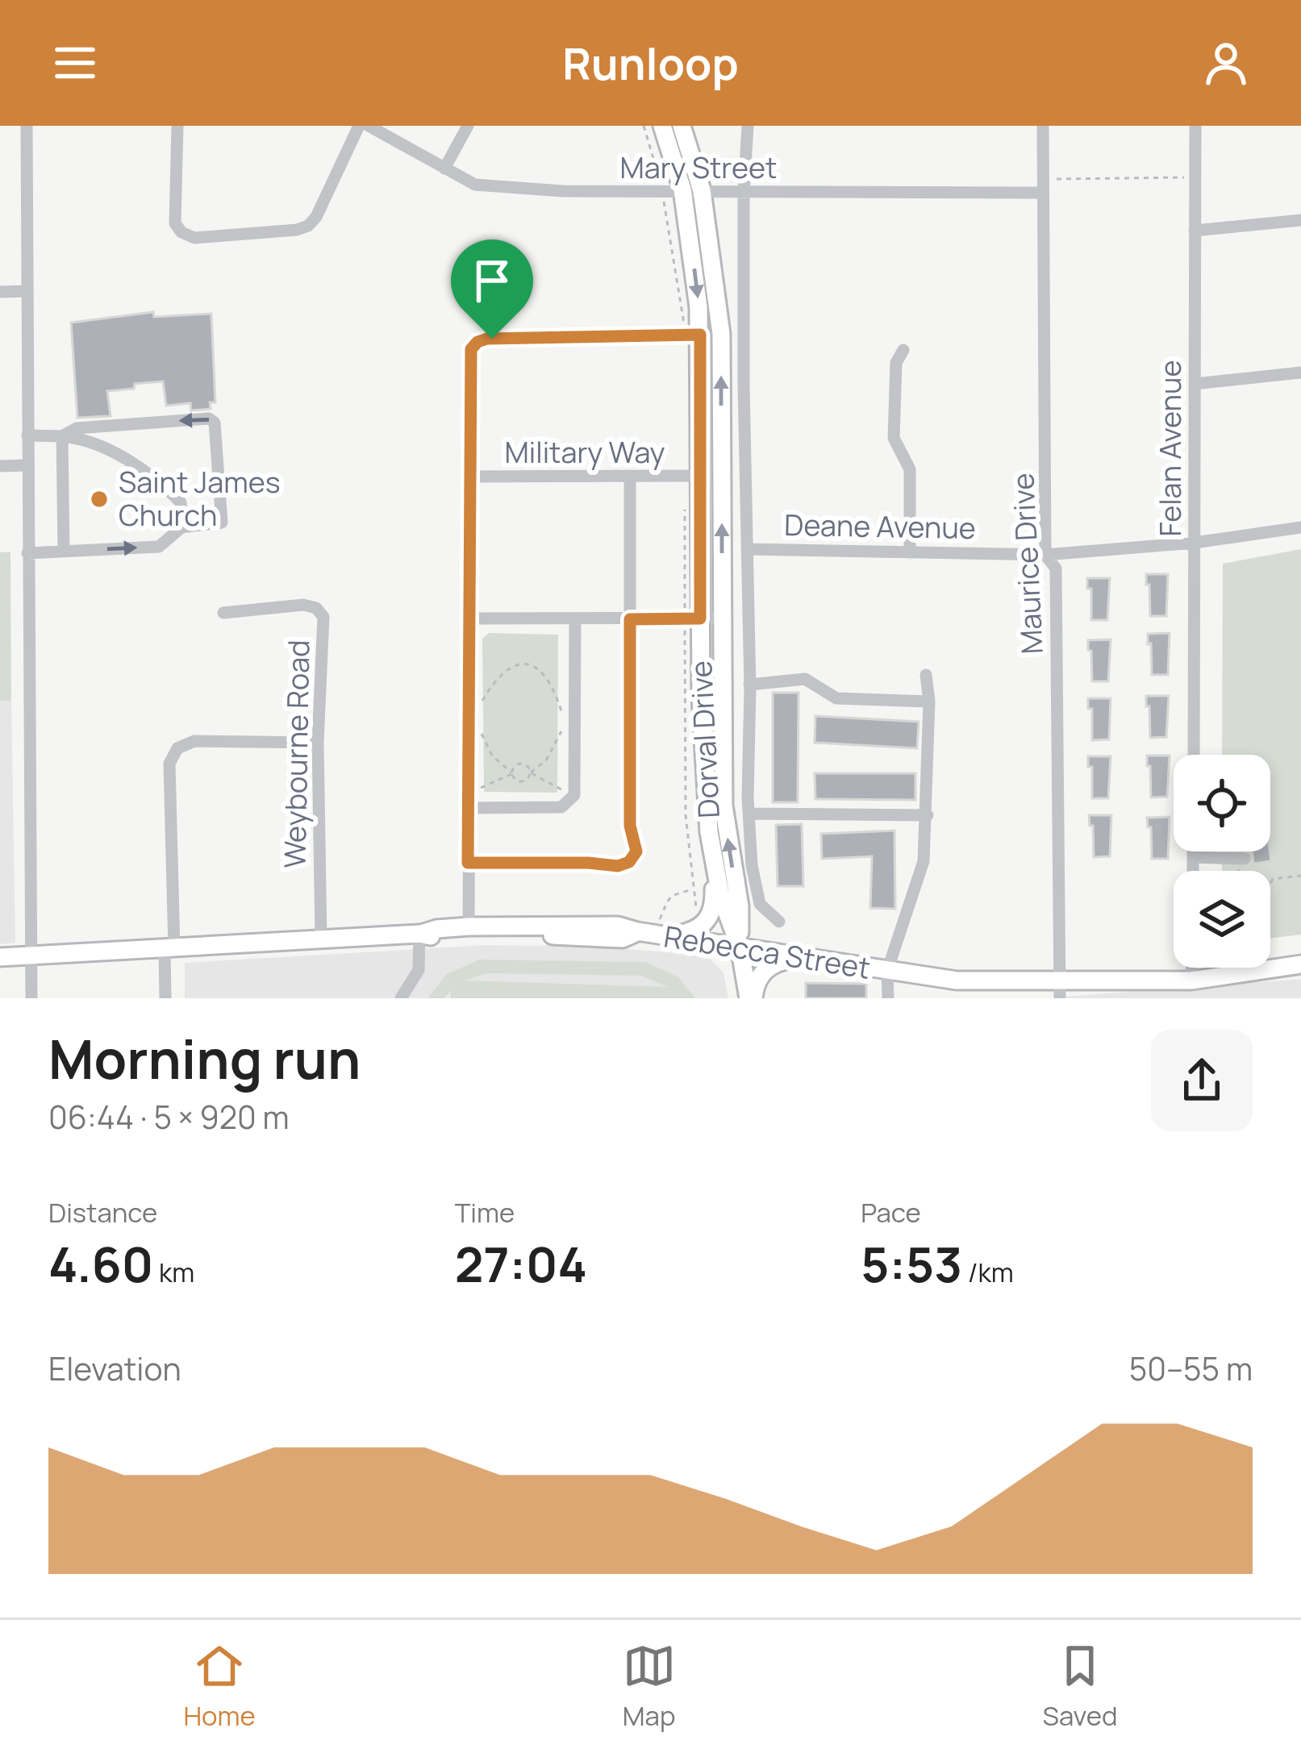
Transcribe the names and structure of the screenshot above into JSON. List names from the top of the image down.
{
  "streets": {
    "main road": ["Dorval Drive", "Rebecca Street"],
    "street": [
      "Mary Street",
      "Felan Avenue",
      "Military Way",
      "Deane Avenue",
      "Maurice Drive",
      "Weybourne Road"
    ]
  },
  "crossings": [
    ["Mary Street", "Maurice Drive"],
    ["Mary Street", "Dorval Drive"],
    ["Felan Avenue", "Deane Avenue"],
    ["Military Way", "Dorval Drive"],
    ["Deane Avenue", "Maurice Drive"],
    ["Maurice Drive", "Rebecca Street"],
    ["Dorval Drive", "Rebecca Street"],
    ["Weybourne Road", "Rebecca Street"]
  ],
  "places": ["Saint James Church"],
  "page": {
    "header": "Runloop",
    "heading": ["Morning run", "06:44 · 5 × 920 m"],
    "stats": [
      ["Distance", "4.60 km"],
      ["Time", "27:04"],
      ["Pace", "5:53 /km"]
    ],
    "chart": ["Elevation", "50–55 m"],
    "tabs": ["Home", "Map", "Saved"]
  }
}
